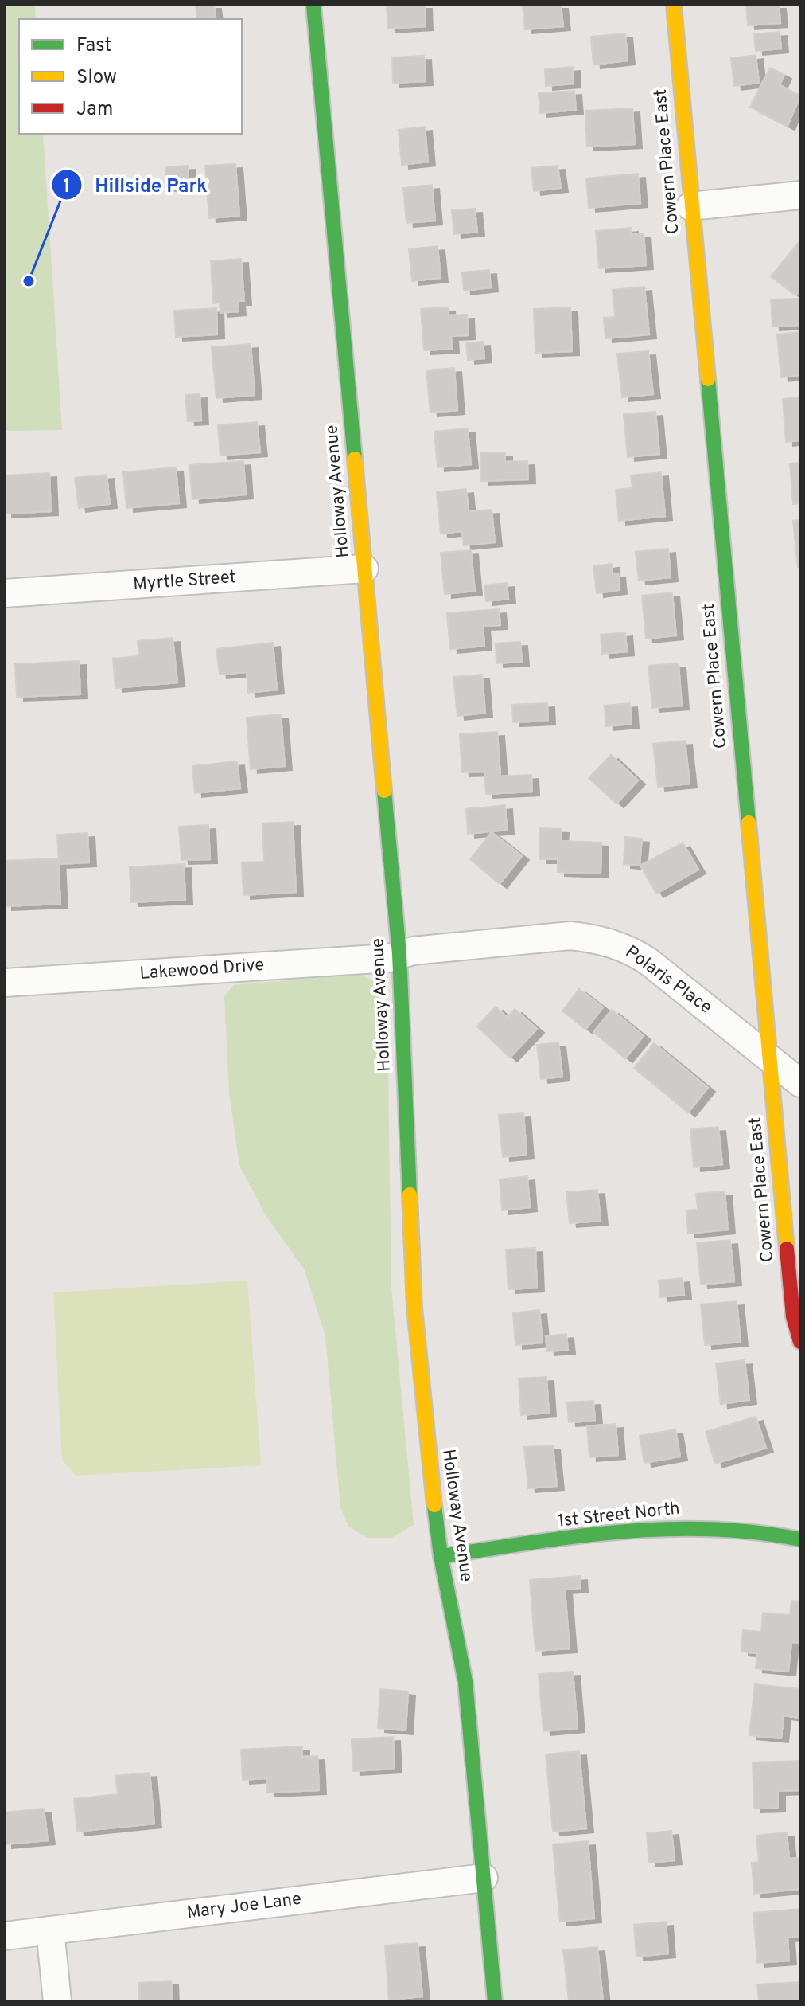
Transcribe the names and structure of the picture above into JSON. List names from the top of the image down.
{
  "streets": {
    "street": [
      "Cowern Place East",
      "Holloway Avenue",
      "Myrtle Street",
      "Lakewood Drive",
      "Polaris Place",
      "1st Street North",
      "Mary Joe Lane"
    ]
  },
  "crossings": [
    ["Cowern Place East", "Polaris Place"],
    ["Holloway Avenue", "Myrtle Street"],
    ["Holloway Avenue", "Lakewood Drive"],
    ["Holloway Avenue", "Polaris Place"],
    ["Holloway Avenue", "1st Street North"],
    ["Holloway Avenue", "Mary Joe Lane"],
    ["Lakewood Drive", "Polaris Place"]
  ],
  "places": ["Hillside Park"],
  "legend": ["Fast", "Slow", "Jam"]
}
